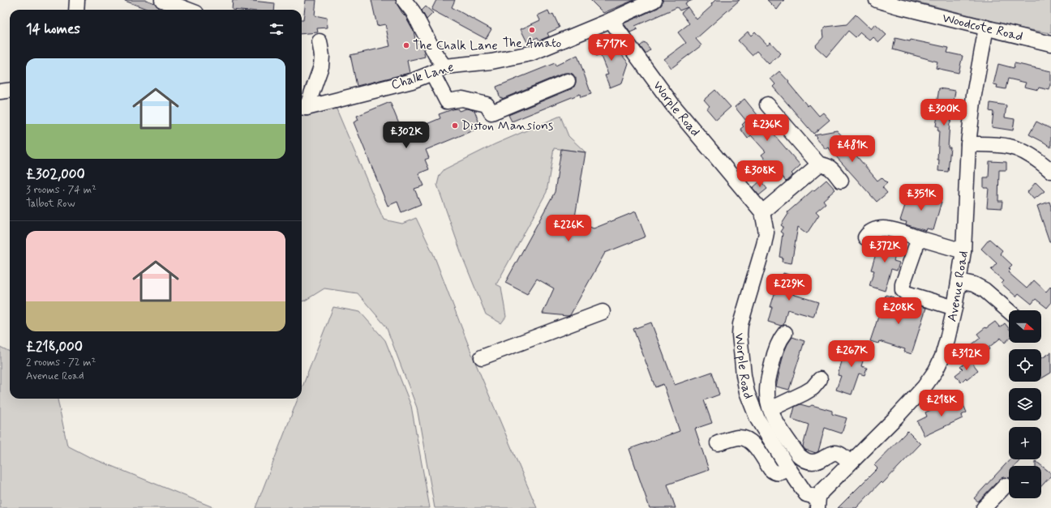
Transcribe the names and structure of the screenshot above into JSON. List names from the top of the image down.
{
  "streets": {
    "street": [
      "Woodcote Road",
      "Chalk Lane",
      "Worple Road",
      "Avenue Road"
    ]
  },
  "crossings": [
    ["Woodcote Road", "Avenue Road"],
    ["Chalk Lane", "Worple Road"],
    ["Worple Road", "Avenue Road"]
  ],
  "places": ["The Amato", "The Chalk Lane", "Diston Mansions"],
  "north": "right",
  "page": {
    "heading": "14 homes",
    "price": [
      "£717K",
      "£300K",
      "£236K",
      "£302K",
      "£481K",
      "£308K",
      "£351K",
      "£226K",
      "£372K",
      "£229K",
      "£208K",
      "£267K",
      "£312K",
      "£218K"
    ],
    "list": [
      {
        "name": "£302,000",
        "note": "3 rooms · 74 m² · Talbot Row"
      },
      {
        "name": "£218,000",
        "note": "2 rooms · 72 m² · Avenue Road"
      }
    ],
    "map_buttons": ["+", "−"]
  }
}
